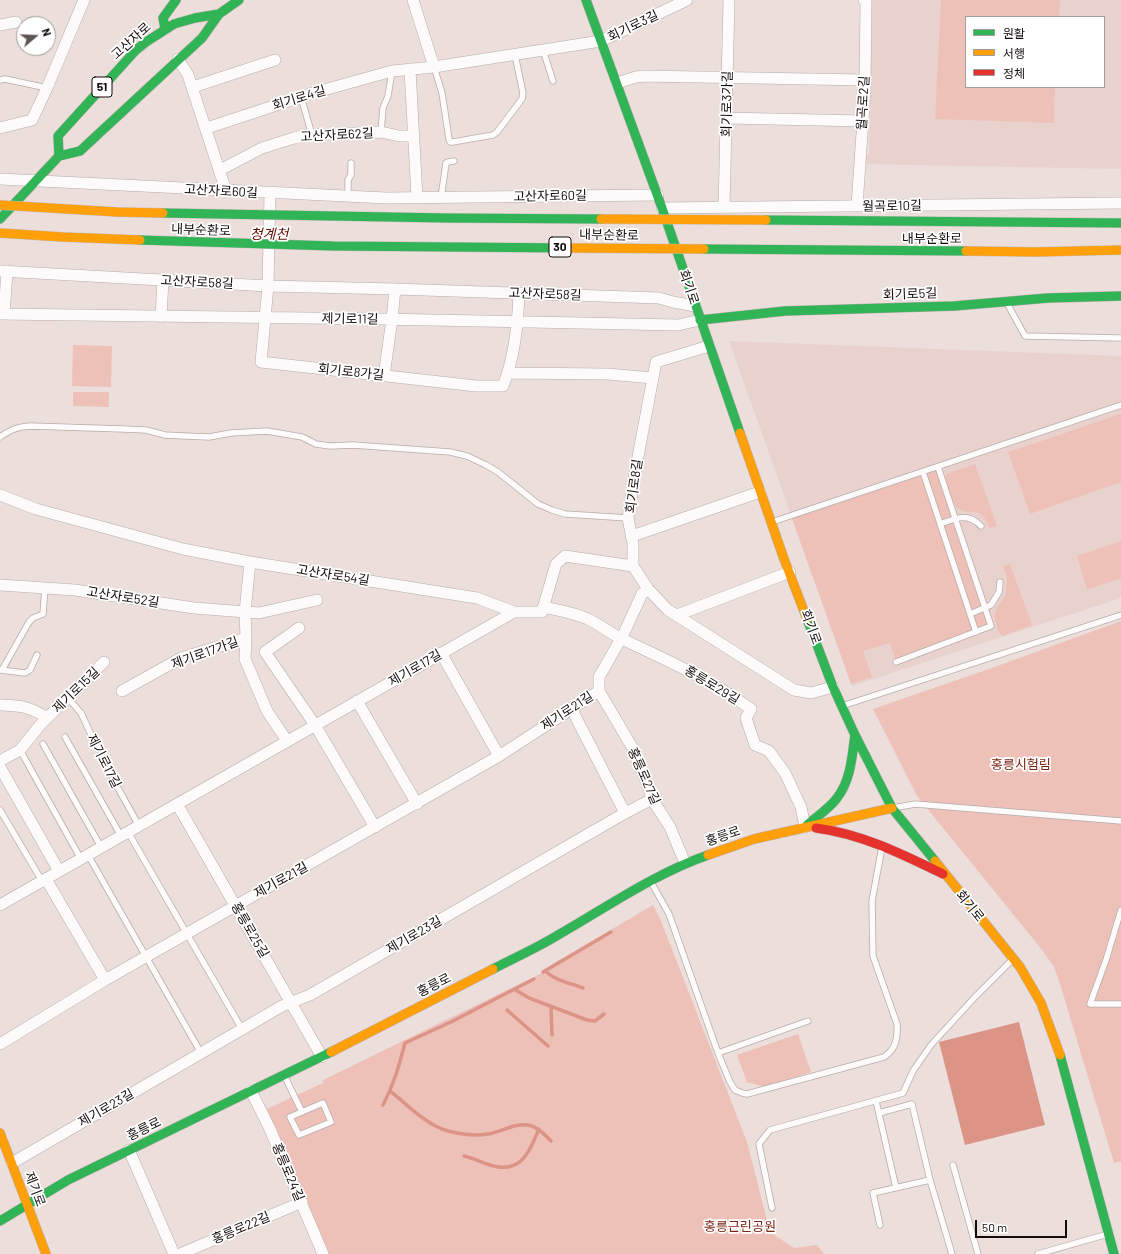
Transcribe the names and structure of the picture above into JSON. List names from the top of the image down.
{
  "streets": {
    "main road": [
      "고산자로",
      "51",
      "내부순환로",
      "30",
      "회기로",
      "회기로5길",
      "홍릉로",
      "제기로"
    ],
    "street": [
      "회기로3길",
      "회기로4길",
      "월곡로2길",
      "회기로3가길",
      "고산자로62길",
      "고산자로60길",
      "월곡로10길",
      "고산자로58길",
      "제기로11길",
      "회기로8가길",
      "회기로8길",
      "고산자로54길",
      "고산자로52길",
      "제기로17가길",
      "제기로17길",
      "홍릉로29길",
      "제기로15길",
      "제기로21길",
      "홍릉로27길",
      "홍릉로25길",
      "제기로23길",
      "홍릉로24길",
      "홍릉로22길"
    ]
  },
  "crossings": [
    ["회기로3길", "회기로4길"],
    ["회기로3길", "회기로"],
    ["회기로4길", "회기로"],
    ["월곡로2길", "월곡로10길"],
    ["회기로3가길", "월곡로10길"],
    ["고산자로60길", "회기로"],
    ["고산자로60길", "회기로8가길"],
    ["월곡로10길", "회기로"],
    ["고산자로58길", "회기로"],
    ["고산자로58길", "회기로8가길"],
    ["회기로", "회기로5길"],
    ["회기로", "제기로11길"],
    ["회기로", "회기로8길"],
    ["회기로", "홍릉로"],
    ["회기로5길", "제기로11길"],
    ["제기로11길", "회기로8가길"],
    ["회기로8길", "제기로21길"],
    ["고산자로54길", "제기로17길"],
    ["고산자로54길", "홍릉로29길"],
    ["고산자로52길", "제기로17가길"],
    ["제기로17가길", "제기로17길"],
    ["제기로17길", "제기로15길"],
    ["제기로17길", "홍릉로25길"],
    ["홍릉로29길", "제기로21길"],
    ["홍릉로29길", "홍릉로"],
    ["제기로21길", "홍릉로27길"],
    ["제기로21길", "홍릉로25길"],
    ["홍릉로27길", "홍릉로"],
    ["홍릉로27길", "제기로23길"],
    ["홍릉로", "홍릉로25길"],
    ["홍릉로", "홍릉로24길"],
    ["홍릉로", "제기로"],
    ["홍릉로25길", "제기로23길"],
    ["제기로23길", "제기로"],
    ["홍릉로24길", "홍릉로22길"]
  ],
  "water": ["청계천"],
  "parks": ["홍릉시험림", "홍릉근린공원"],
  "legend": ["원활", "서행", "정체"],
  "scale_bar": "50 m",
  "north": "right"
}
